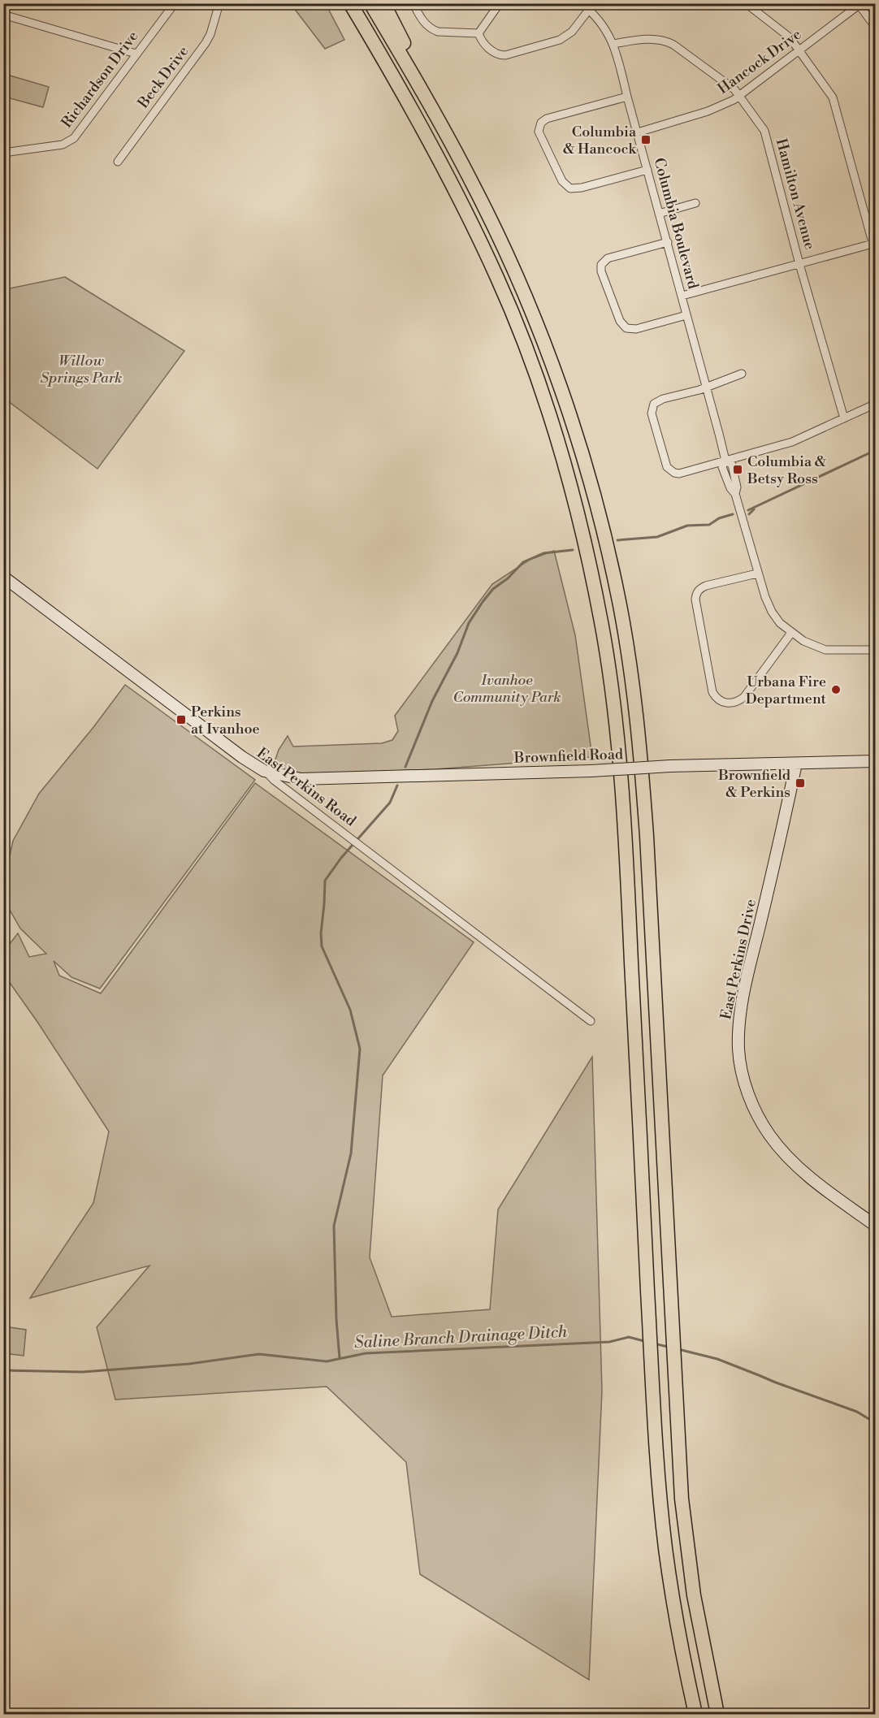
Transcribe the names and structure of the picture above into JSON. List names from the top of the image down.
{
  "streets": {
    "street": [
      "Hancock Drive",
      "Beck Drive",
      "Richardson Drive",
      "Hamilton Avenue",
      "Columbia Boulevard",
      "Brownfield Road",
      "East Perkins Road",
      "East Perkins Drive"
    ]
  },
  "crossings": [
    ["Hancock Drive", "Hamilton Avenue"],
    ["Hancock Drive", "Columbia Boulevard"],
    ["Hamilton Avenue", "Columbia Boulevard"],
    ["Brownfield Road", "East Perkins Road"],
    ["Brownfield Road", "East Perkins Drive"]
  ],
  "water": ["Saline Branch Drainage Ditch"],
  "parks": ["Willow Springs Park", "Ivanhoe Community Park"],
  "places": {
    "transit": [
      "Columbia & Hancock",
      "Columbia & Betsy Ross",
      "Perkins at Ivanhoe",
      "Brownfield & Perkins"
    ],
    "other": ["Urbana Fire Department"]
  }
}
